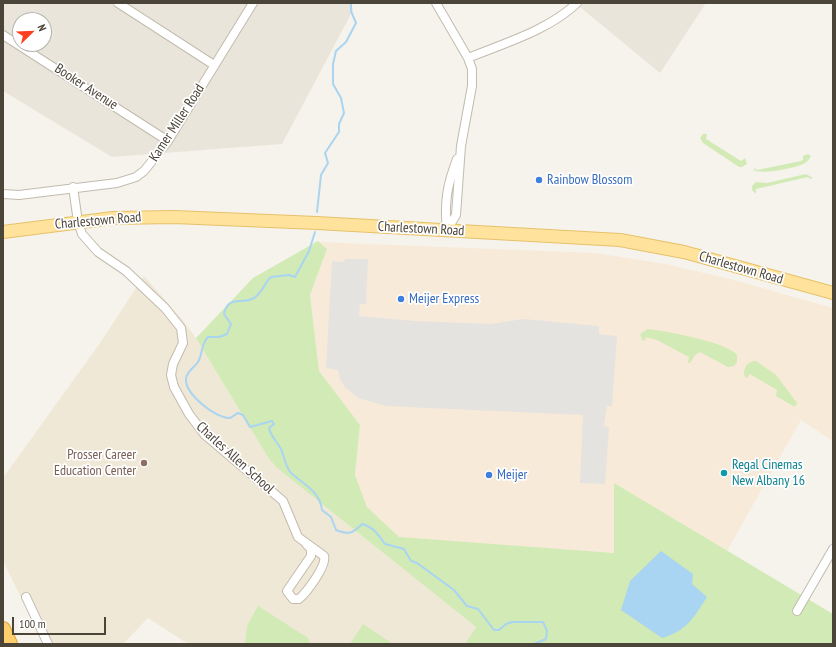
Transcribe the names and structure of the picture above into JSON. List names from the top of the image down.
{
  "streets": {
    "main road": ["Charlestown Road"],
    "street": ["Booker Avenue", "Kamer Miller Road", "Charles Allen School"]
  },
  "crossings": [
    ["Booker Avenue", "Kamer Miller Road"],
    ["Charlestown Road", "Charles Allen School"]
  ],
  "places": [
    "Rainbow Blossom",
    "Meijer Express",
    "Prosser Career Education Center",
    "Regal Cinemas New Albany 16",
    "Meijer"
  ],
  "scale_bar": "100 m",
  "north": "top right"
}
